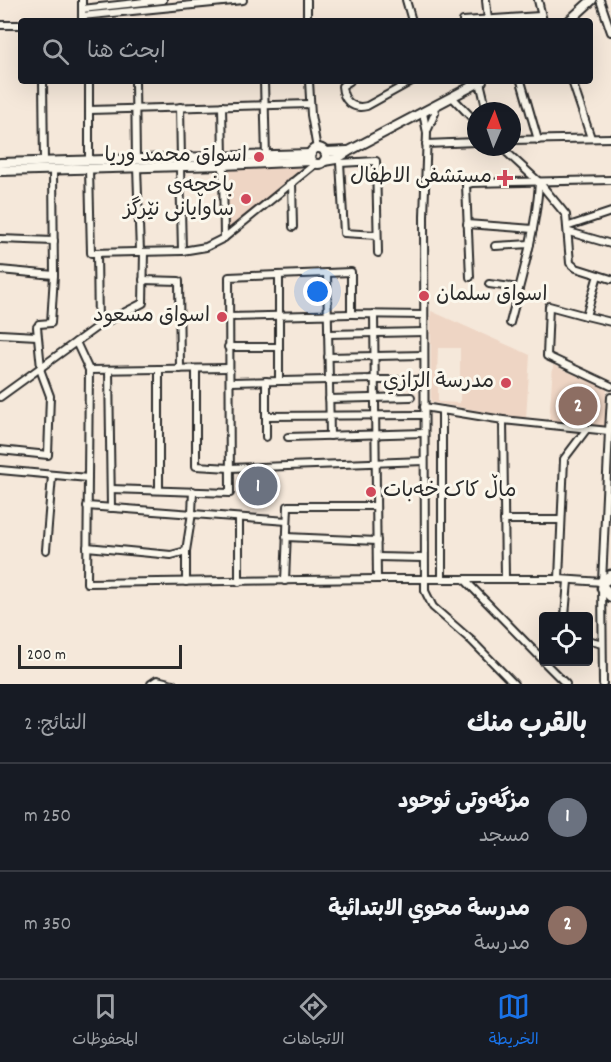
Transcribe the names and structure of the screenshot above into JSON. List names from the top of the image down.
{
  "places": {
    "other": [
      "اسواق محمد وريا",
      "باخچەی ساوایانی نێرگز",
      "اسواق سلمان",
      "اسواق مسعود",
      "مدرسة الرازي",
      "ماڵ کاک خەبات"
    ],
    "health": ["مستشفى الاطفال"]
  },
  "scale_bar": "200 m",
  "north": "top",
  "page": {
    "search": "ابحث هنا",
    "pins": ["2", "1"],
    "scale": "200 m",
    "heading": ["بالقرب منك", "النتائج: 2"],
    "list": [
      {
        "mark": "1",
        "name": "مزگەوتی ئوحود",
        "note": "مسجد",
        "value": "250 m"
      },
      {
        "mark": "2",
        "name": "مدرسة محوي الابتدائية",
        "note": "مدرسة",
        "value": "350 m"
      }
    ],
    "nav": ["الخريطة", "الاتجاهات", "المحفوظات"]
  }
}
